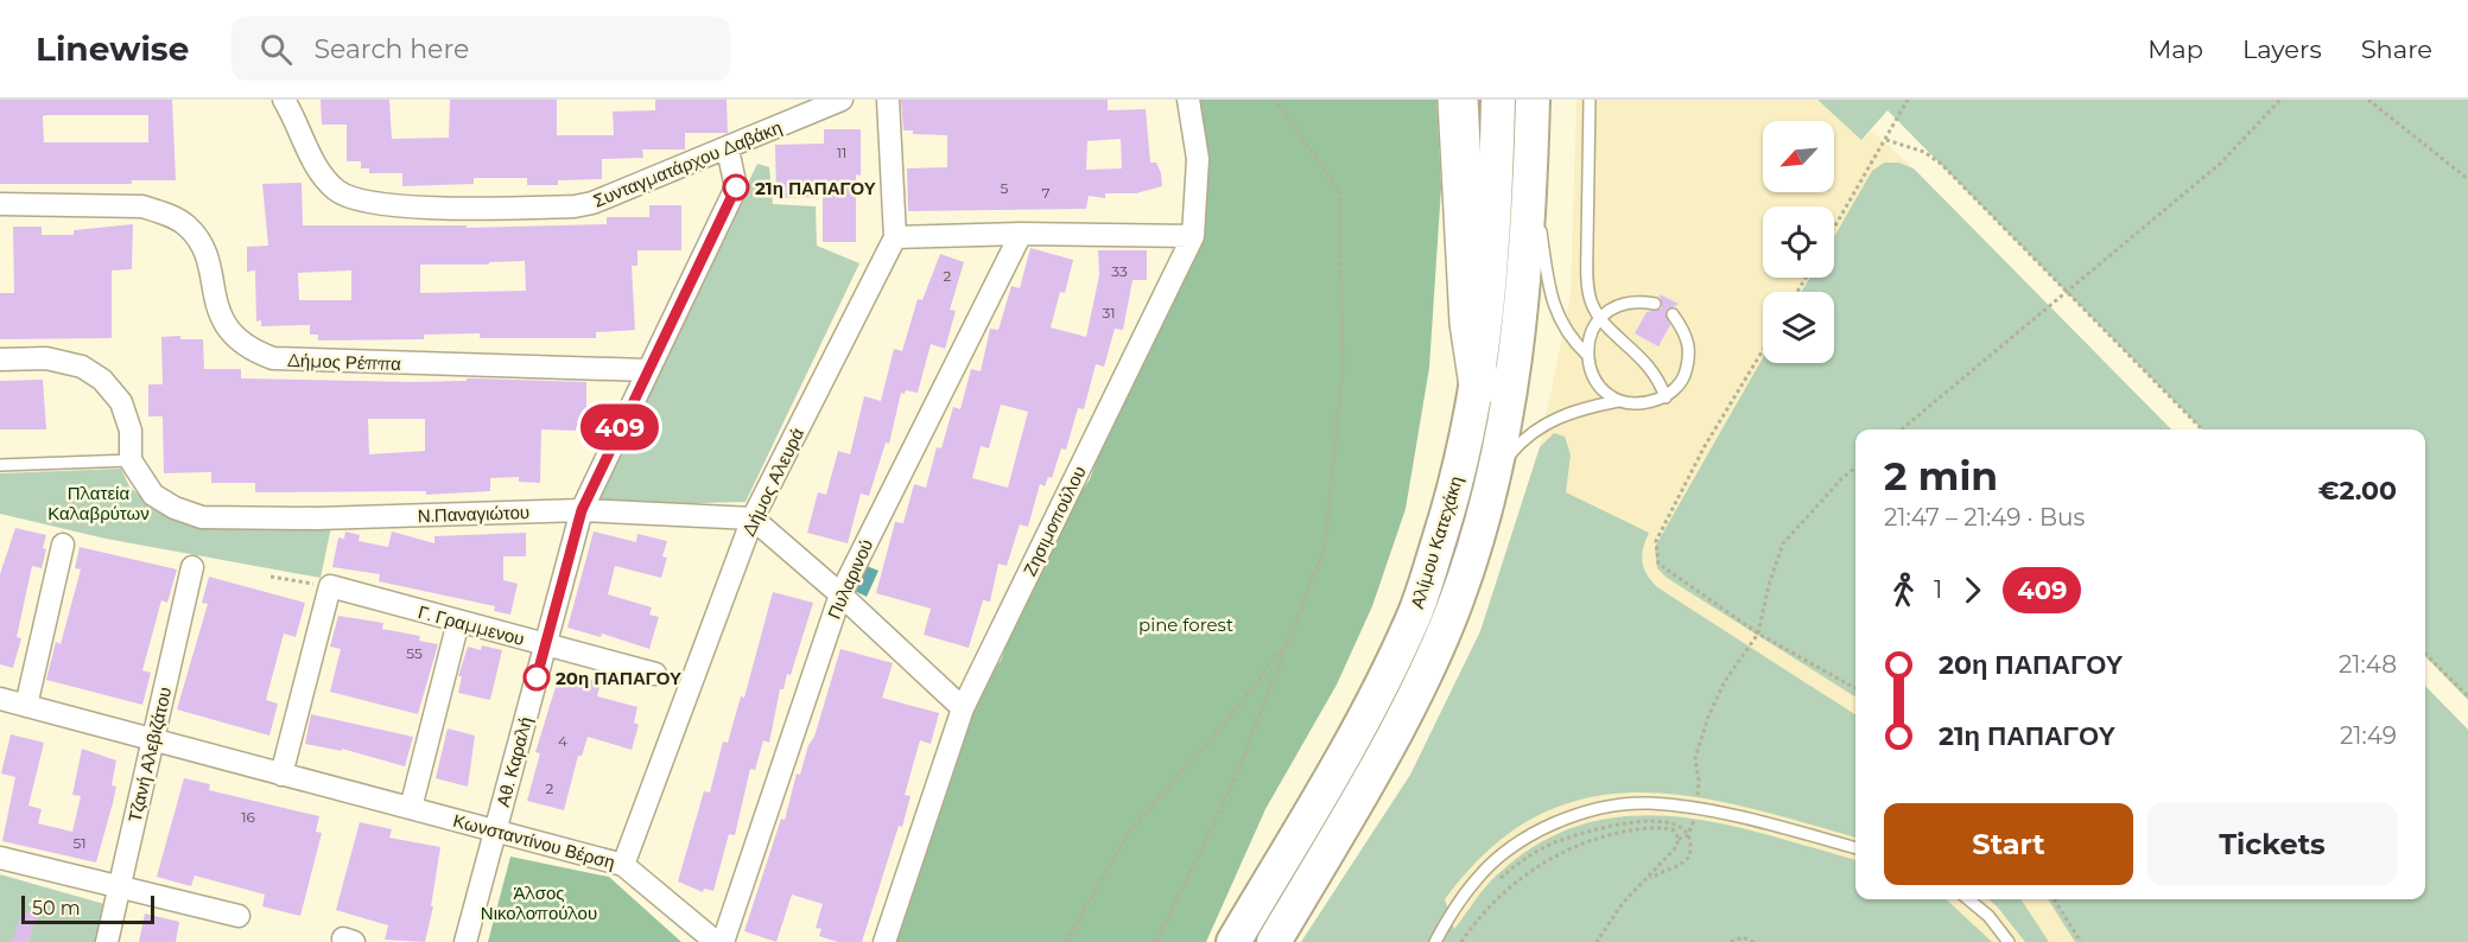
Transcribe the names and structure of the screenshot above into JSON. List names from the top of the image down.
{
  "streets": {
    "main road": ["Αλίμου Κατεχάκη"],
    "street": [
      "Συνταγματάρχου Δαβάκη",
      "Δήμος Ρέππα",
      "Δήμος Αλευρά",
      "Ν.Παναγιώτου",
      "Ζησιμοπούλου",
      "Πυλαρινού",
      "Γ. Γραμμενου",
      "Τζανή Αλεβιζάτου",
      "Αθ. Καραλή",
      "Κωνσταντίνου Βέρση"
    ]
  },
  "crossings": [
    ["Συνταγματάρχου Δαβάκη", "Αθ. Καραλή"],
    ["Δήμος Ρέππα", "Αθ. Καραλή"],
    ["Δήμος Αλευρά", "Ν.Παναγιώτου"],
    ["Δήμος Αλευρά", "Κωνσταντίνου Βέρση"],
    ["Ν.Παναγιώτου", "Αθ. Καραλή"],
    ["Γ. Γραμμενου", "Αθ. Καραλή"],
    ["Τζανή Αλεβιζάτου", "Κωνσταντίνου Βέρση"],
    ["Αθ. Καραλή", "Κωνσταντίνου Βέρση"]
  ],
  "parks": ["Πλατεία Καλαβρύτων", "pine forest", "Άλσος Νικολοπούλου"],
  "places": ["21η ΠΑΠΑΓΟΥ", "20η ΠΑΠΑΓΟΥ"],
  "lines": ["bus line 409"],
  "house_numbers": [
    "11",
    "5",
    "7",
    "33",
    "2",
    "31",
    "55",
    "4",
    "2",
    "16",
    "51"
  ],
  "scale_bar": "50 m",
  "north": "bottom left",
  "page": {
    "header": "Linewise",
    "search": "Search here",
    "nav": ["Map", "Layers", "Share"],
    "on_map": "409",
    "heading": ["2 min", "21:47 – 21:49 · Bus", "€2.00"],
    "legs": ["1", "409"],
    "list": [
      {
        "name": "20η ΠΑΠΑΓΟΥ",
        "value": "21:48"
      },
      {
        "name": "21η ΠΑΠΑΓΟΥ",
        "value": "21:49"
      }
    ],
    "buttons": ["Start", "Tickets"],
    "scale": "50 m"
  }
}
